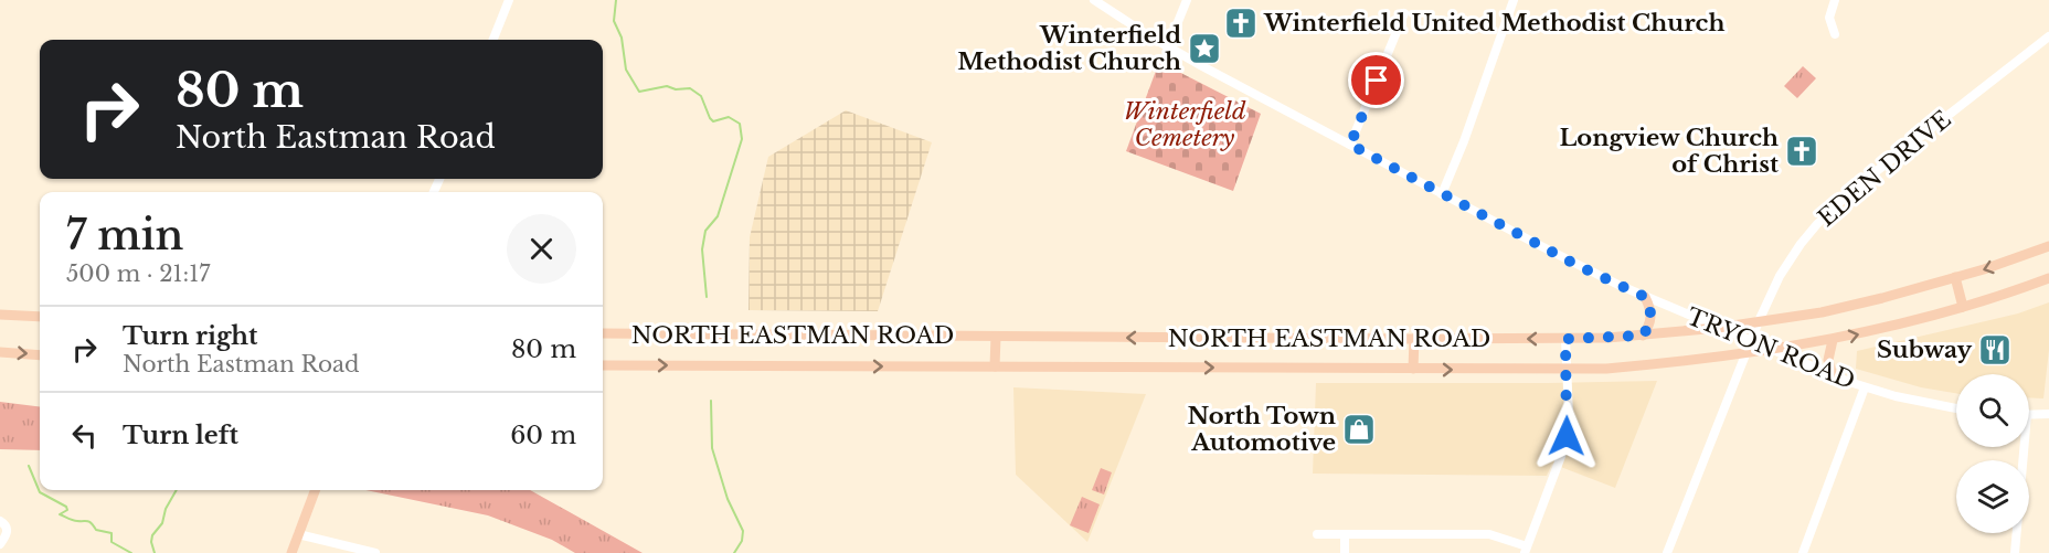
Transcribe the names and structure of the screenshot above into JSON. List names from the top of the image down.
{
  "streets": {
    "main road": ["NORTH EASTMAN ROAD"],
    "street": ["EDEN DRIVE", "TRYON ROAD"]
  },
  "crossings": [
    ["EDEN DRIVE", "NORTH EASTMAN ROAD"],
    ["EDEN DRIVE", "TRYON ROAD"],
    ["NORTH EASTMAN ROAD", "TRYON ROAD"]
  ],
  "parks": ["Winterfield Cemetery"],
  "places": {
    "church": ["Winterfield United Methodist Church", "Longview Church of Christ"],
    "place": ["Winterfield Methodist Church"],
    "restaurant": ["Subway"],
    "shop": ["North Town Automotive"]
  },
  "page": {
    "turn": ["80 m", "North Eastman Road"],
    "heading": ["7 min", "500 m · 21:17"],
    "list": [
      {
        "name": "Turn right",
        "note": "North Eastman Road",
        "value": "80 m"
      },
      {
        "name": "Turn left",
        "value": "60 m"
      }
    ]
  }
}
